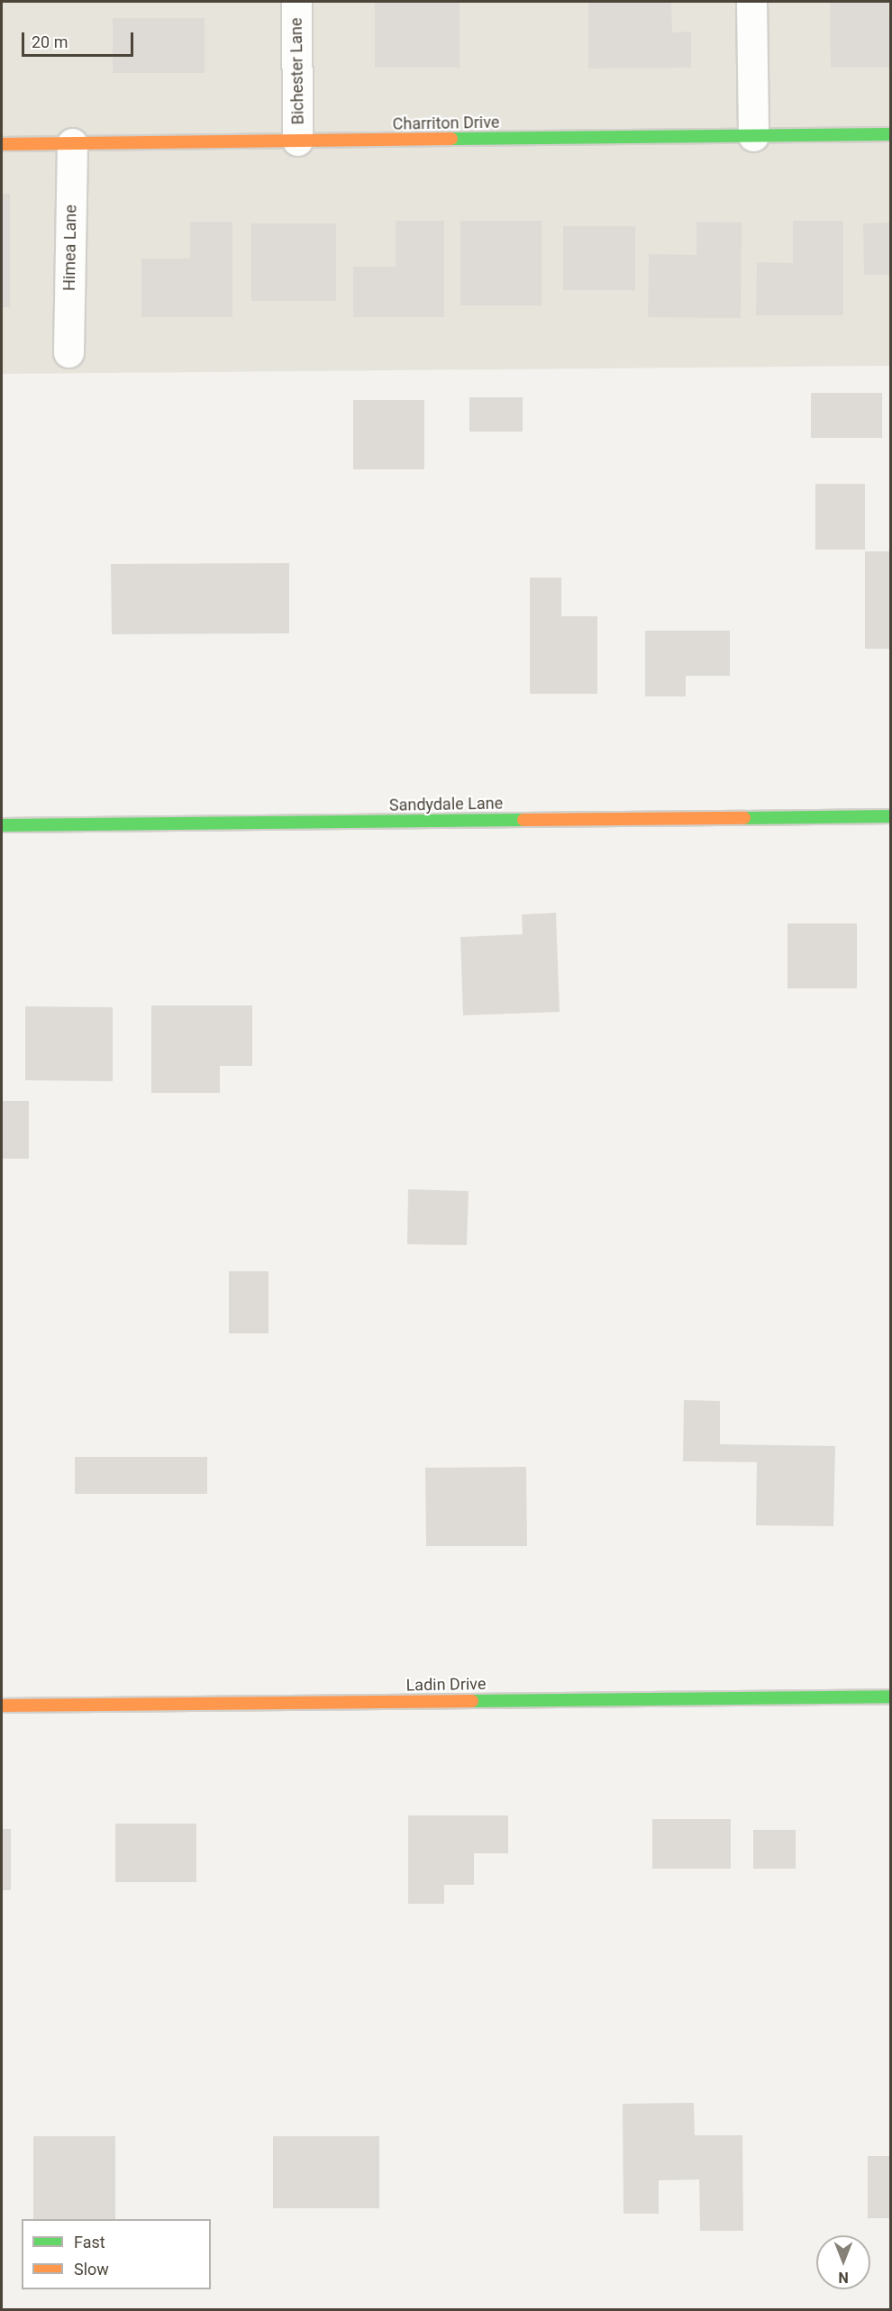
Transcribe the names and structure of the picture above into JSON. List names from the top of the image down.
{
  "streets": {
    "street": [
      "Bichester Lane",
      "Charriton Drive",
      "Himea Lane",
      "Sandydale Lane",
      "Ladin Drive"
    ]
  },
  "crossings": [
    ["Bichester Lane", "Charriton Drive"],
    ["Charriton Drive", "Himea Lane"]
  ],
  "legend": ["Fast", "Slow"],
  "scale_bar": "20 m",
  "north": "bottom"
}
